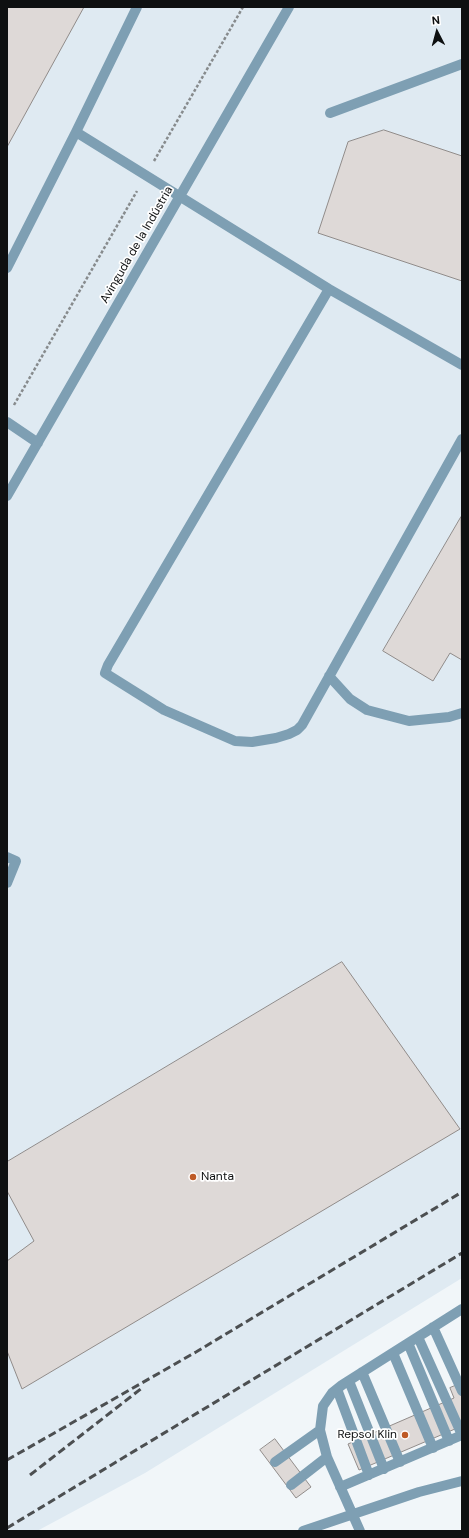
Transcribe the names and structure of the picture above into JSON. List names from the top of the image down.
{
  "streets": {
    "street": ["Avinguda de la Indústria"]
  },
  "places": ["Nanta", "Repsol Klin"],
  "north": "top"
}
